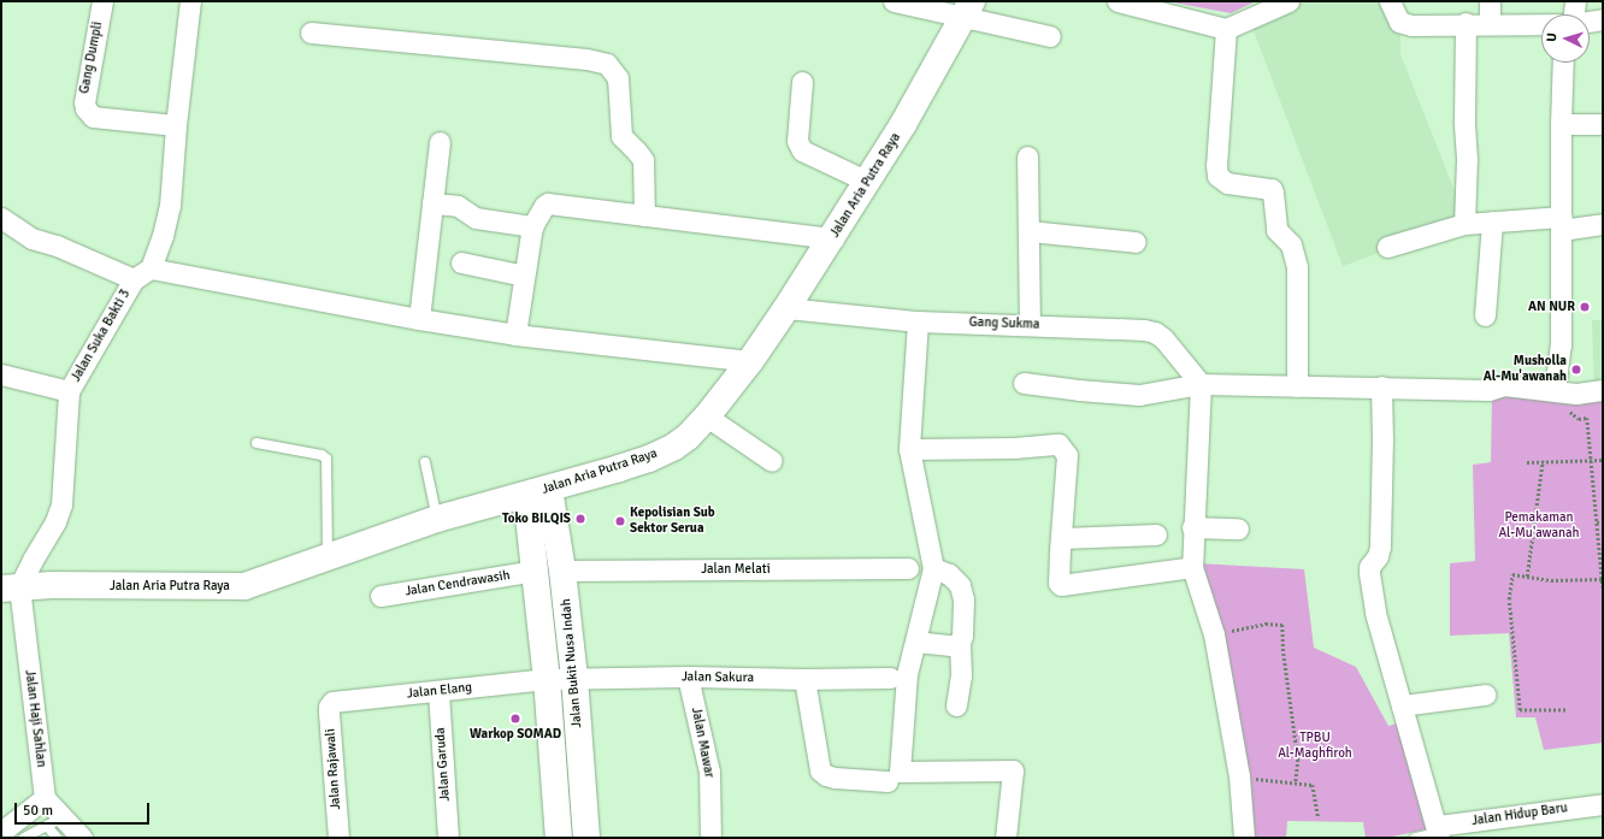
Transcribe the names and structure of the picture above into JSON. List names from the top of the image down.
{
  "streets": {
    "main road": ["Jalan Aria Putra Raya", "Jalan Bukit Nusa Indah"],
    "street": [
      "Gang Dumpli",
      "Gang Sukma",
      "Jalan Suka Bakti 3",
      "Jalan Melati",
      "Jalan Cendrawasih",
      "Jalan Sakura",
      "Jalan Elang",
      "Jalan Haji Sahlan",
      "Jalan Mawar",
      "Jalan Garuda",
      "Jalan Rajawali",
      "Jalan Hidup Baru"
    ]
  },
  "crossings": [
    ["Gang Dumpli", "Jalan Suka Bakti 3"],
    ["Jalan Aria Putra Raya", "Gang Sukma"],
    ["Jalan Aria Putra Raya", "Jalan Suka Bakti 3"],
    ["Jalan Aria Putra Raya", "Jalan Bukit Nusa Indah"],
    ["Jalan Aria Putra Raya", "Jalan Haji Sahlan"],
    ["Jalan Suka Bakti 3", "Jalan Haji Sahlan"],
    ["Jalan Melati", "Jalan Bukit Nusa Indah"],
    ["Jalan Cendrawasih", "Jalan Bukit Nusa Indah"],
    ["Jalan Bukit Nusa Indah", "Jalan Sakura"],
    ["Jalan Bukit Nusa Indah", "Jalan Elang"],
    ["Jalan Sakura", "Jalan Elang"],
    ["Jalan Sakura", "Jalan Mawar"],
    ["Jalan Elang", "Jalan Garuda"],
    ["Jalan Elang", "Jalan Rajawali"]
  ],
  "parks": ["Pemakaman Al-Mu'awanah", "TPBU Al-Maghfiroh"],
  "places": [
    "AN NUR",
    "Musholla Al-Mu'awanah",
    "Toko BILQIS",
    "Kepolisian Sub Sektor Serua",
    "Warkop SOMAD"
  ],
  "scale_bar": "50 m",
  "north": "left"
}
